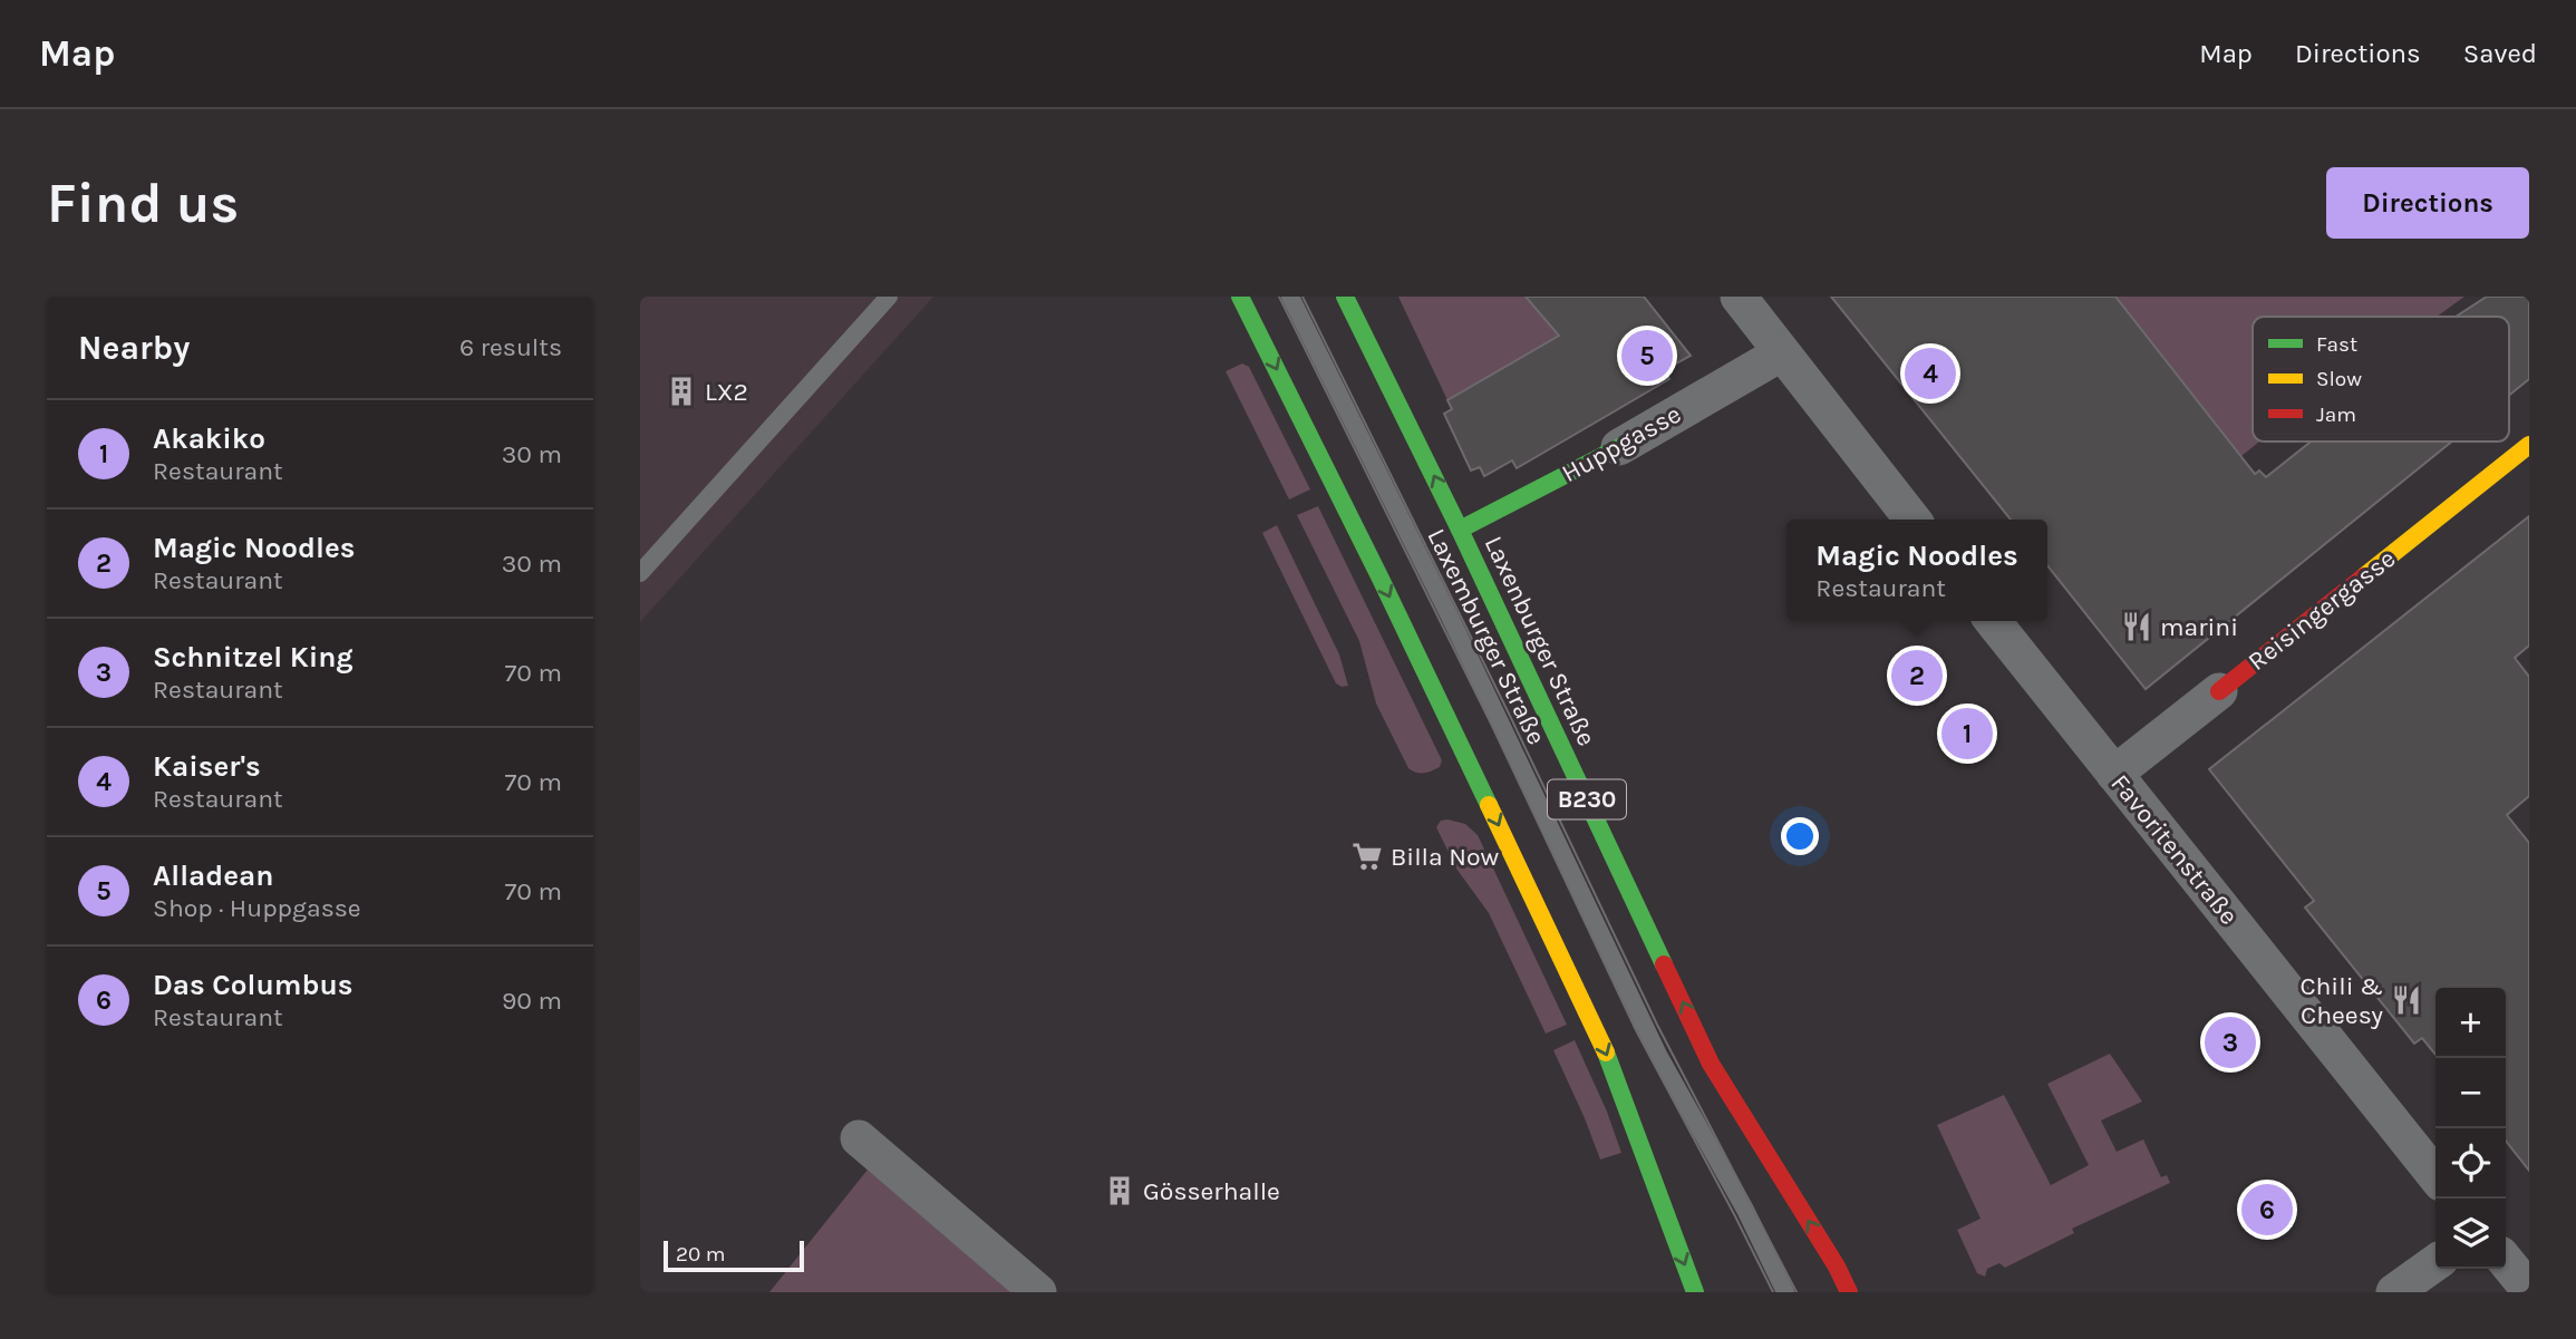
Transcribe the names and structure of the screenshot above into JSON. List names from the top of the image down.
{
  "streets": {
    "main road": [
      "Huppgasse",
      "Reisingergasse",
      "Laxenburger Straße",
      "B230"
    ],
    "street": ["Favoritenstraße"],
    "lane": ["Laxemburger Straße"]
  },
  "crossings": [
    ["Huppgasse", "Laxenburger Straße"],
    ["Reisingergasse", "Favoritenstraße"]
  ],
  "places": {
    "building": ["LX2", "Gösserhalle"],
    "restaurant": ["marini", "Chili & Cheesy"],
    "supermarket": ["Billa Now"]
  },
  "legend": ["Fast", "Slow", "Jam"],
  "scale_bar": "20 m",
  "page": {
    "header": "Map",
    "nav": ["Map", "Directions", "Saved"],
    "buttons": "Directions",
    "title": "Find us",
    "heading": ["Nearby", "6 results"],
    "pins": [
      "5",
      "4",
      "2",
      "1",
      "3",
      "6"
    ],
    "list": [
      {
        "mark": "1",
        "name": "Akakiko",
        "note": "Restaurant",
        "value": "30 m"
      },
      {
        "mark": "2",
        "name": "Magic Noodles",
        "note": "Restaurant",
        "value": "30 m"
      },
      {
        "mark": "3",
        "name": "Schnitzel King",
        "note": "Restaurant",
        "value": "70 m"
      },
      {
        "mark": "4",
        "name": "Kaiser's",
        "note": "Restaurant",
        "value": "70 m"
      },
      {
        "mark": "5",
        "name": "Alladean",
        "note": "Shop · Huppgasse",
        "value": "70 m"
      },
      {
        "mark": "6",
        "name": "Das Columbus",
        "note": "Restaurant",
        "value": "90 m"
      }
    ],
    "popup": ["Magic Noodles", "Restaurant"],
    "map_buttons": ["+", "−"],
    "scale": "20 m"
  }
}
